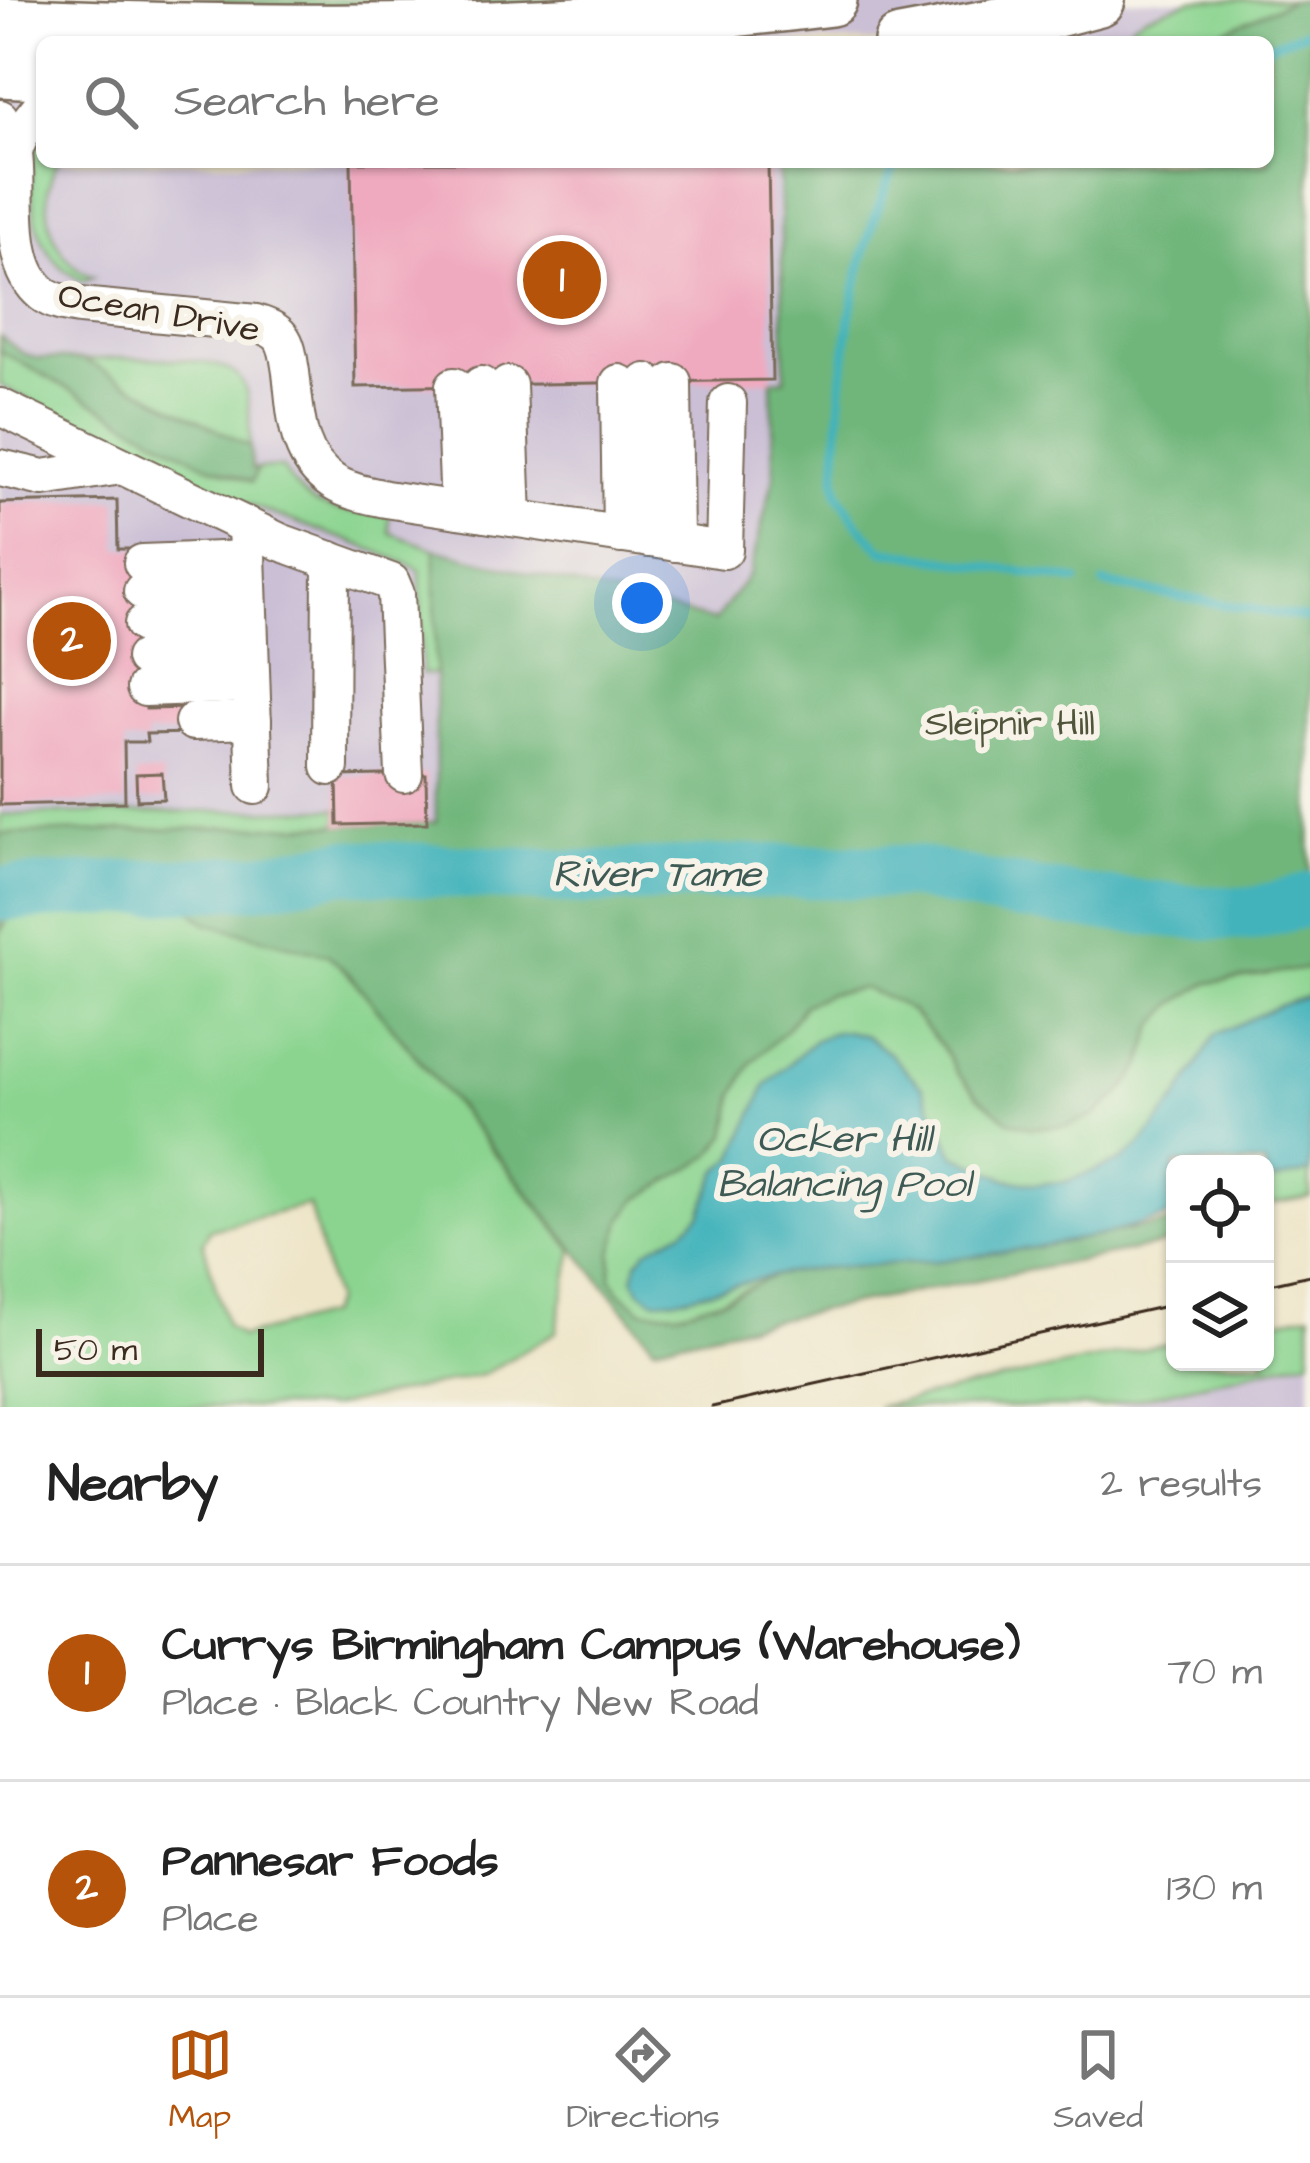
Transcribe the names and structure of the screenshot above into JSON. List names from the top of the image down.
{
  "streets": {
    "street": ["Ocean Drive"]
  },
  "water": ["River Tame", "Ocker Hill Balancing Pool"],
  "parks": ["Sleipnir Hill"],
  "scale_bar": "50 m",
  "page": {
    "search": "Search here",
    "pins": ["1", "2"],
    "scale": "50 m",
    "heading": ["Nearby", "2 results"],
    "list": [
      {
        "mark": "1",
        "name": "Currys Birmingham Campus (Warehouse)",
        "note": "Place · Black Country New Road",
        "value": "70 m"
      },
      {
        "mark": "2",
        "name": "Pannesar Foods",
        "note": "Place",
        "value": "130 m"
      }
    ],
    "nav": ["Map", "Directions", "Saved"]
  }
}
